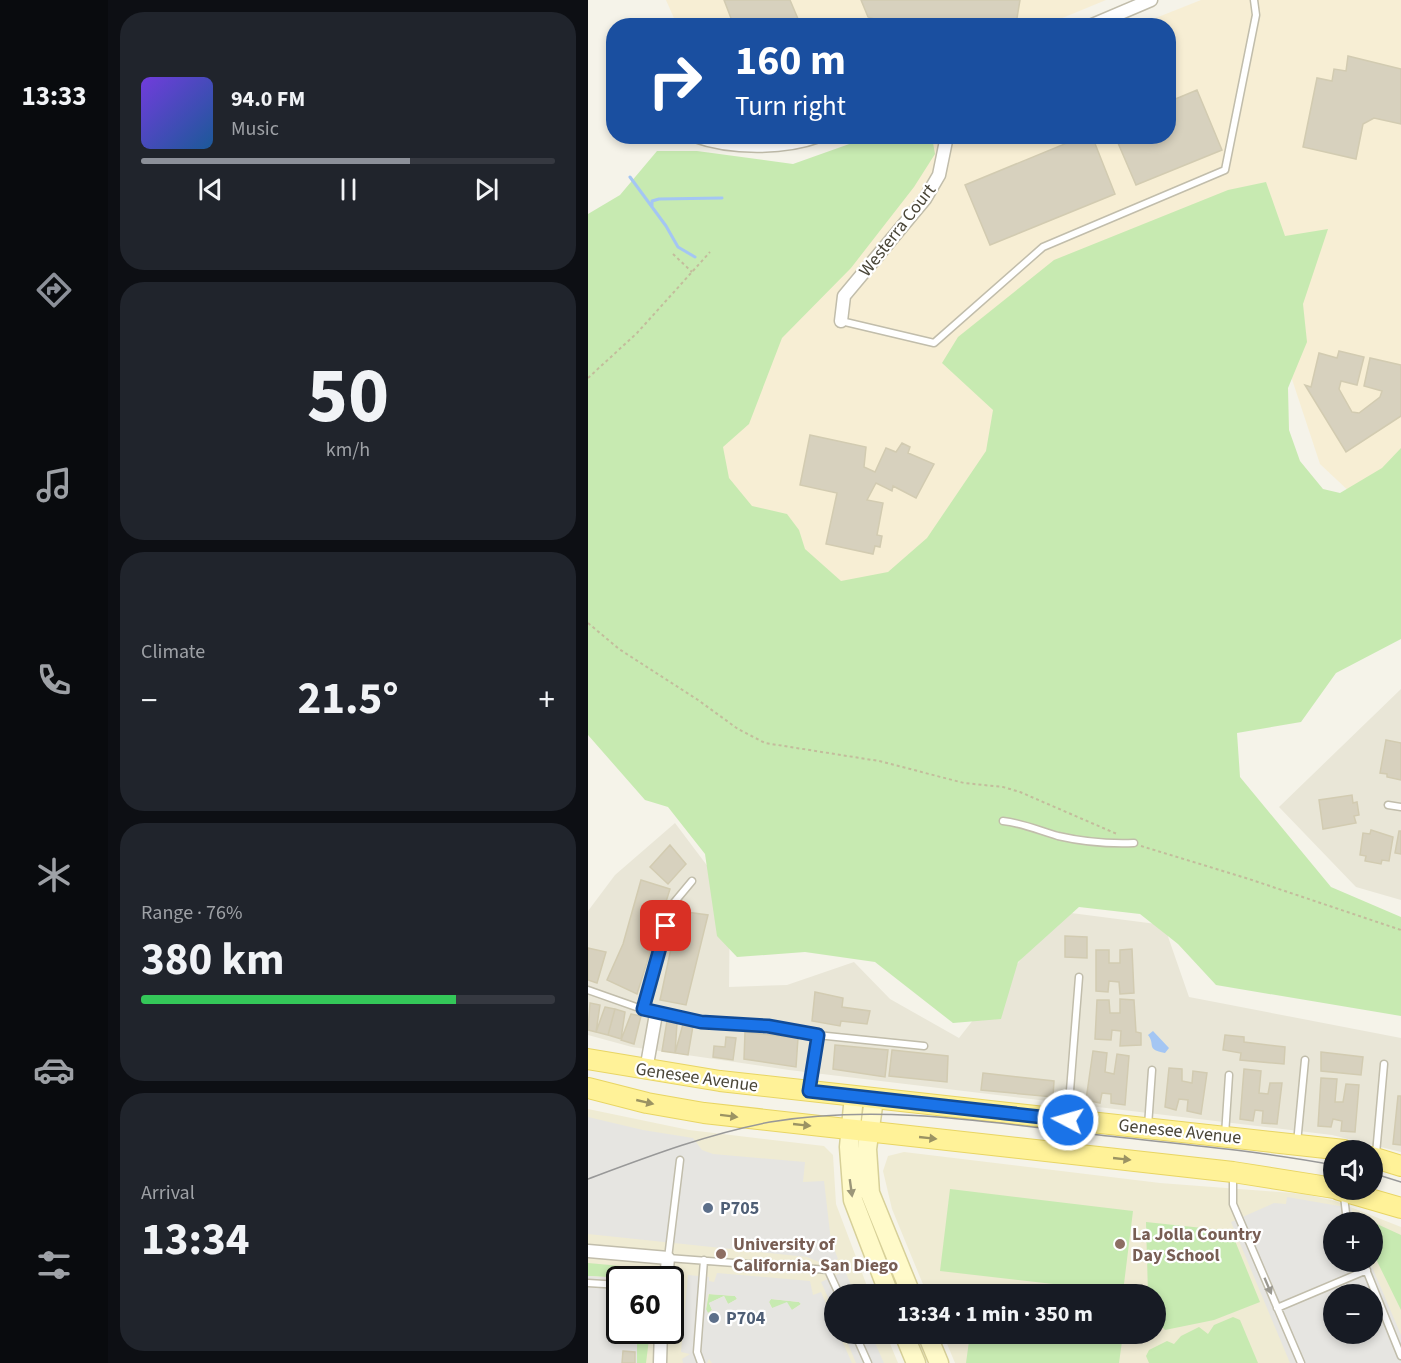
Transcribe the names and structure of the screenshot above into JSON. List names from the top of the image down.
{
  "streets": {
    "main road": ["Genesee Avenue"],
    "street": ["Westerra Court"]
  },
  "places": [
    "P705",
    "La Jolla Country Day School",
    "University of California, San Diego",
    "P704"
  ],
  "page": {
    "tabs": "13:33",
    "turn": ["160 m", "Turn right"],
    "song": ["94.0 FM", "Music"],
    "tile": [
      ["50", "km/h"],
      "Climate",
      ["Range · 76%", "380 km"],
      ["Arrival", "13:34"]
    ],
    "heat": ["−", "21.5°", "+"],
    "map_buttons": ["+", "−"],
    "limit": "60",
    "trip": "13:34 · 1 min · 350 m"
  }
}
